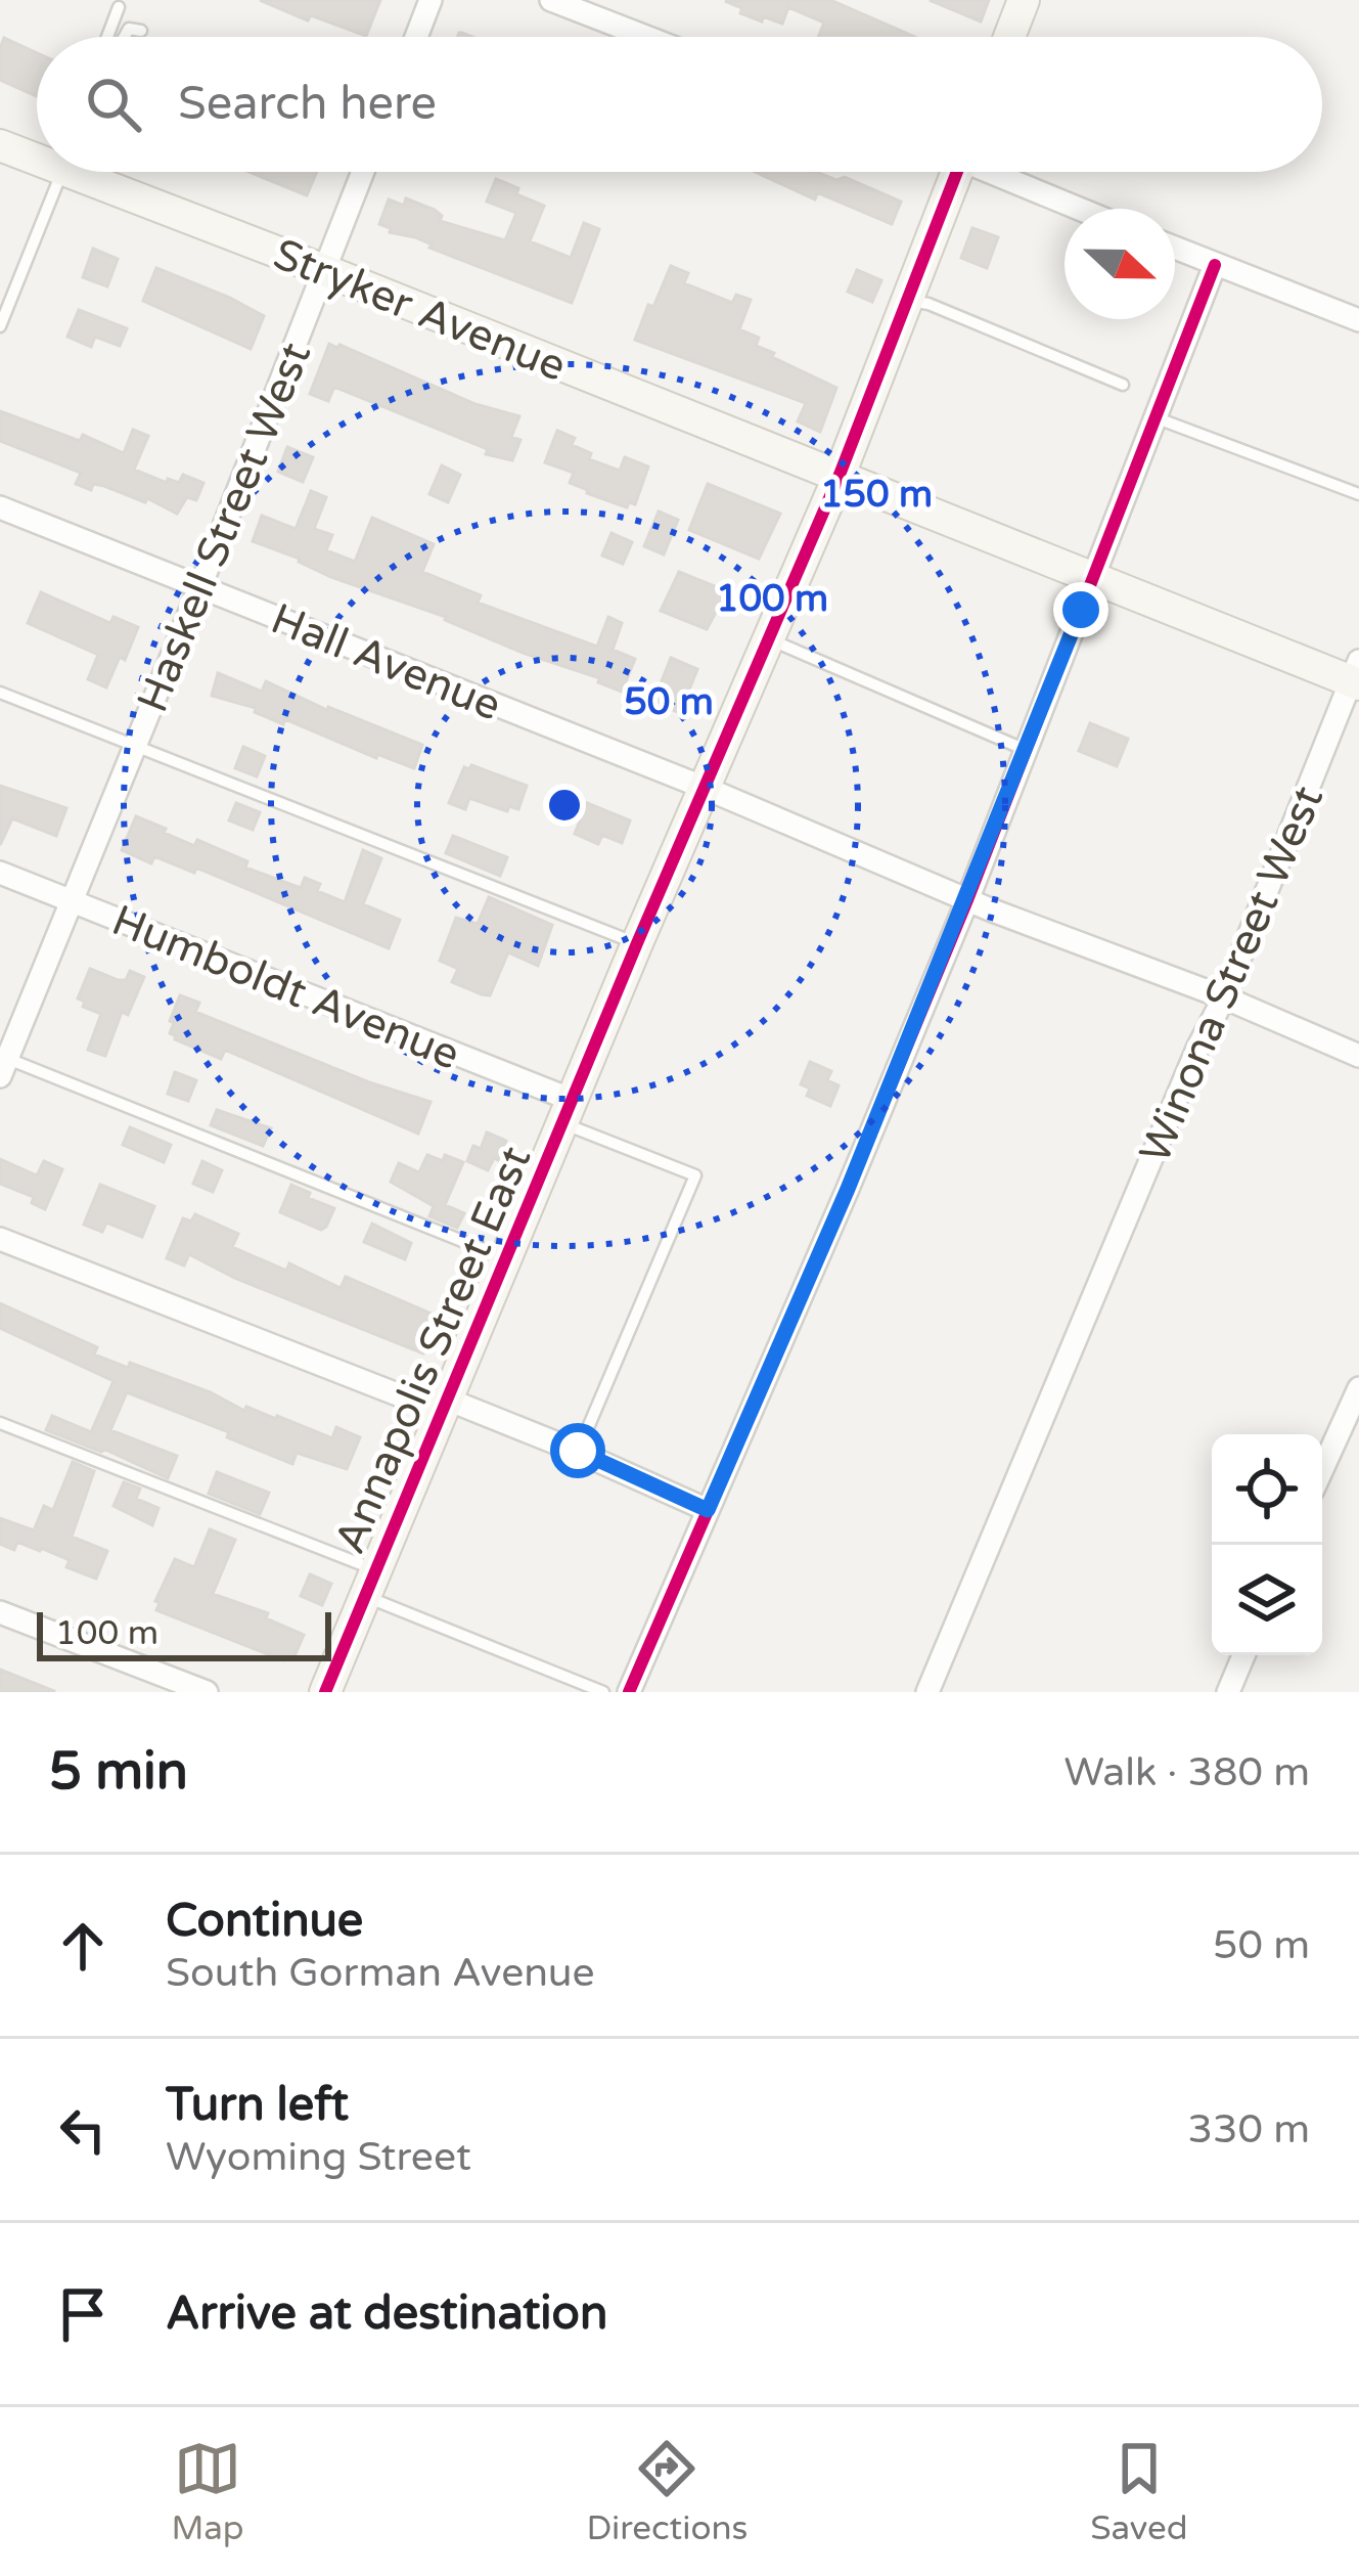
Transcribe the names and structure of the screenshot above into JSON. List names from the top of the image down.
{
  "streets": {
    "street": [
      "Stryker Avenue",
      "Haskell Street West",
      "Hall Avenue",
      "Winona Street West",
      "Humboldt Avenue",
      "Annapolis Street East"
    ]
  },
  "crossings": [
    ["Stryker Avenue", "Haskell Street West"],
    ["Stryker Avenue", "Winona Street West"],
    ["Stryker Avenue", "Annapolis Street East"],
    ["Haskell Street West", "Hall Avenue"],
    ["Haskell Street West", "Humboldt Avenue"],
    ["Hall Avenue", "Winona Street West"],
    ["Hall Avenue", "Annapolis Street East"],
    ["Humboldt Avenue", "Annapolis Street East"]
  ],
  "scale_bar": "100 m",
  "north": "right",
  "page": {
    "search": "Search here",
    "scale": "100 m",
    "heading": ["5 min", "Walk · 380 m"],
    "list": [
      ["Continue", "South Gorman Avenue", "50 m"],
      ["Turn left", "Wyoming Street", "330 m"],
      "Arrive at destination"
    ],
    "nav": ["Map", "Directions", "Saved"]
  },
  "rings": ["150 m", "100 m", "50 m"]
}
